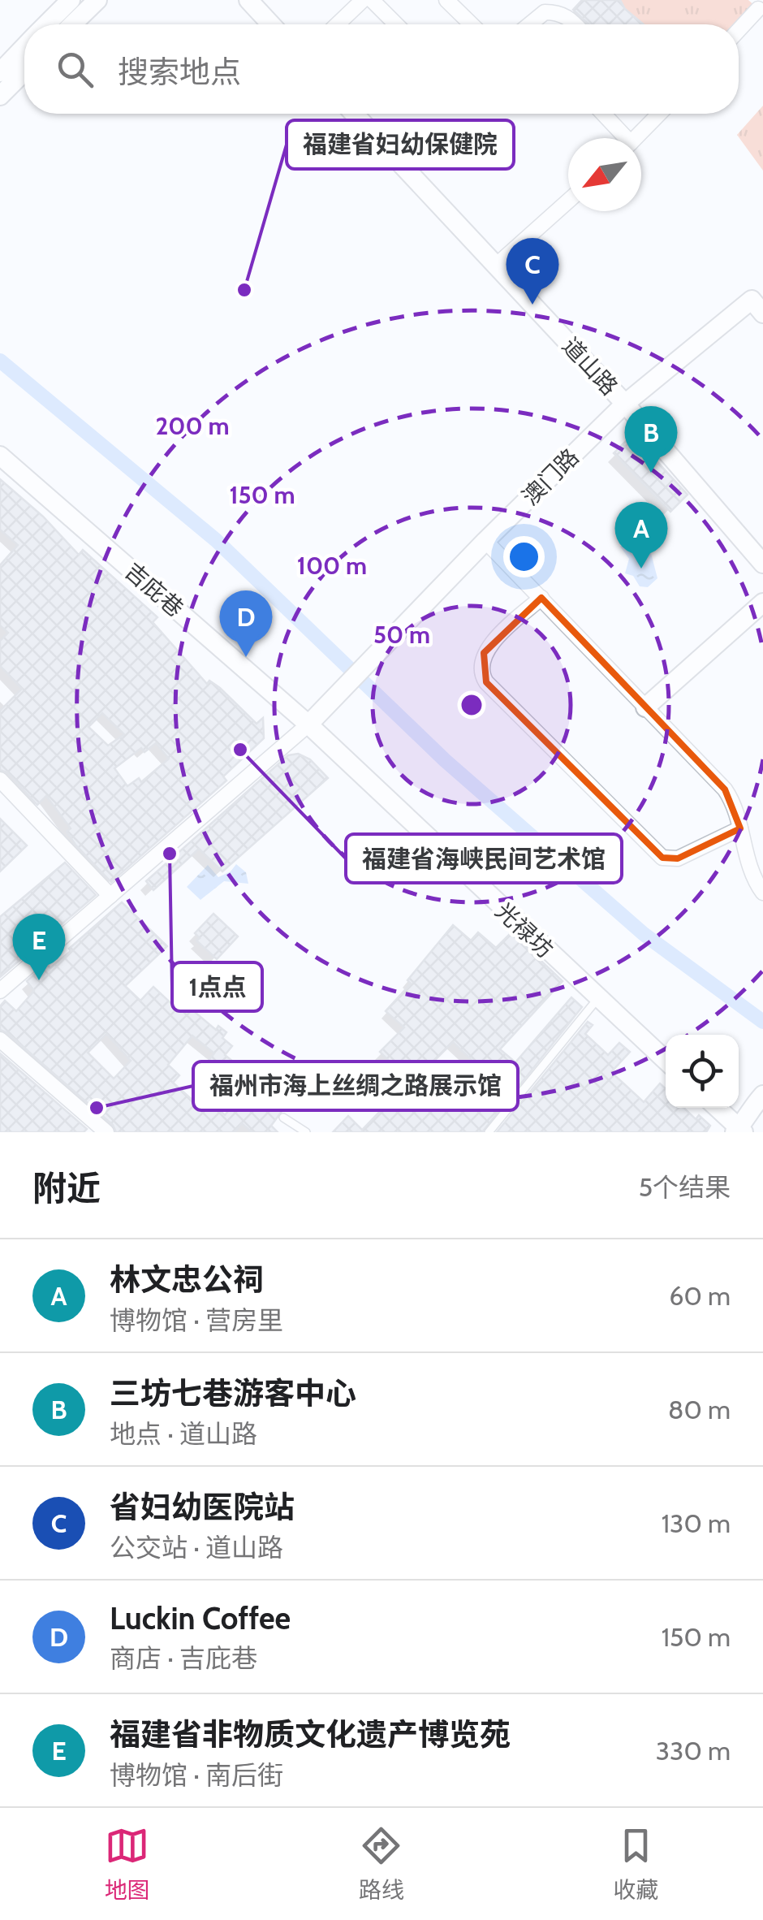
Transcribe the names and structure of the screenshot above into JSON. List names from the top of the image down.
{
  "streets": {
    "street": [
      "道山路",
      "澳门路",
      "吉庇巷",
      "光禄坊"
    ]
  },
  "crossings": [
    ["道山路", "澳门路"],
    ["澳门路", "吉庇巷"],
    ["澳门路", "光禄坊"],
    ["吉庇巷", "光禄坊"]
  ],
  "places": [
    "福建省妇幼保健院",
    "福建省海峡民间艺术馆",
    "1点点",
    "福州市海上丝绸之路展示馆"
  ],
  "north": "bottom left",
  "page": {
    "search": "搜索地点",
    "pins": [
      "C",
      "B",
      "A",
      "D",
      "E"
    ],
    "heading": ["附近", "5个结果"],
    "list": [
      {
        "mark": "A",
        "name": "林文忠公祠",
        "note": "博物馆 · 营房里",
        "value": "60 m"
      },
      {
        "mark": "B",
        "name": "三坊七巷游客中心",
        "note": "地点 · 道山路",
        "value": "80 m"
      },
      {
        "mark": "C",
        "name": "省妇幼医院站",
        "note": "公交站 · 道山路",
        "value": "130 m"
      },
      {
        "mark": "D",
        "name": "Luckin Coffee",
        "note": "商店 · 吉庇巷",
        "value": "150 m"
      },
      {
        "mark": "E",
        "name": "福建省非物质文化遗产博览苑",
        "note": "博物馆 · 南后街",
        "value": "330 m"
      }
    ],
    "nav": ["地图", "路线", "收藏"]
  },
  "rings": [
    "200 m",
    "150 m",
    "100 m",
    "50 m"
  ]
}
